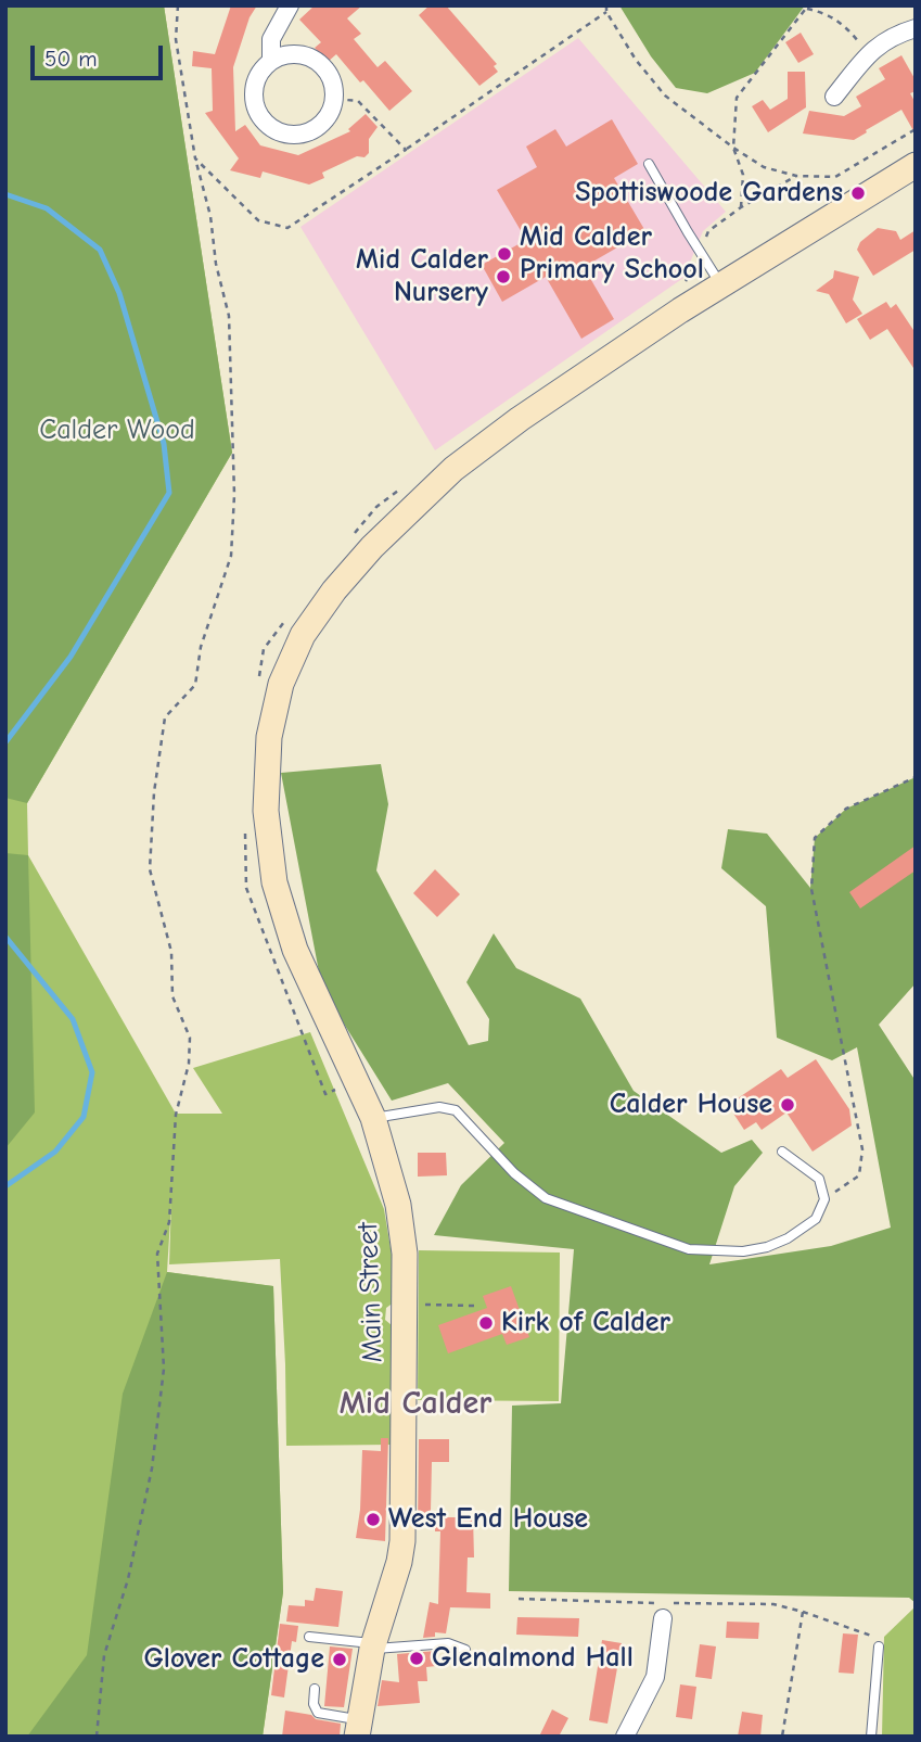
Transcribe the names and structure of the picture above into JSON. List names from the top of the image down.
{
  "streets": {
    "street": ["Main Street"]
  },
  "districts": ["Mid Calder"],
  "parks": ["Calder Wood"],
  "places": [
    "Spottiswoode Gardens",
    "Mid Calder Primary School",
    "Mid Calder Nursery",
    "Calder House",
    "Kirk of Calder",
    "West End House",
    "Glenalmond Hall",
    "Glover Cottage"
  ],
  "scale_bar": "50 m"
}
